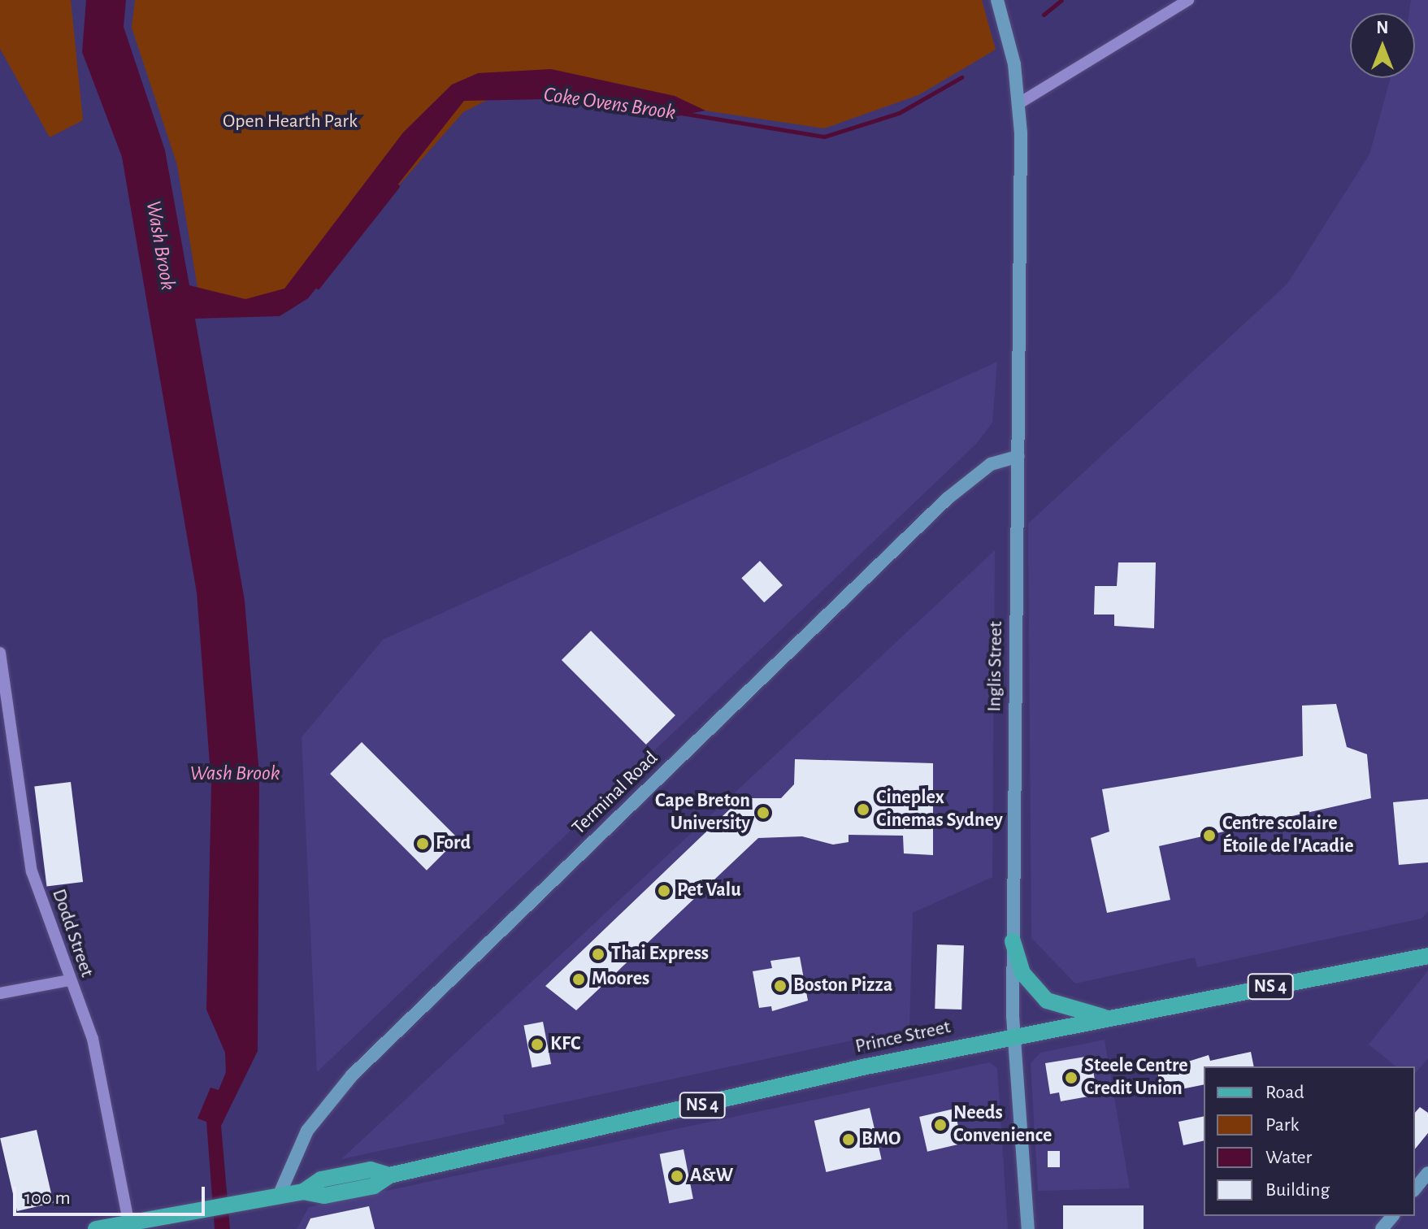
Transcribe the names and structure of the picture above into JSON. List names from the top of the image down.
{
  "streets": {
    "main road": ["NS 4", "Prince Street"],
    "street": ["Inglis Street", "Terminal Road", "Dodd Street"]
  },
  "crossings": [
    ["Inglis Street", "Terminal Road"],
    ["Inglis Street", "Prince Street"],
    ["Terminal Road", "Prince Street"],
    ["Dodd Street", "Prince Street"]
  ],
  "water": ["Coke Ovens Brook", "Wash Brook"],
  "parks": ["Open Hearth Park"],
  "places": [
    "Cineplex Cinemas Sydney",
    "Cape Breton University",
    "Centre scolaire Étoile de l'Acadie",
    "Ford",
    "Pet Valu",
    "Thai Express",
    "Moores",
    "Boston Pizza",
    "KFC",
    "Steele Centre Credit Union",
    "Needs Convenience",
    "BMO",
    "A&W"
  ],
  "legend": [
    "Road",
    "Park",
    "Water",
    "Building"
  ],
  "scale_bar": "100 m",
  "north": "top"
}
